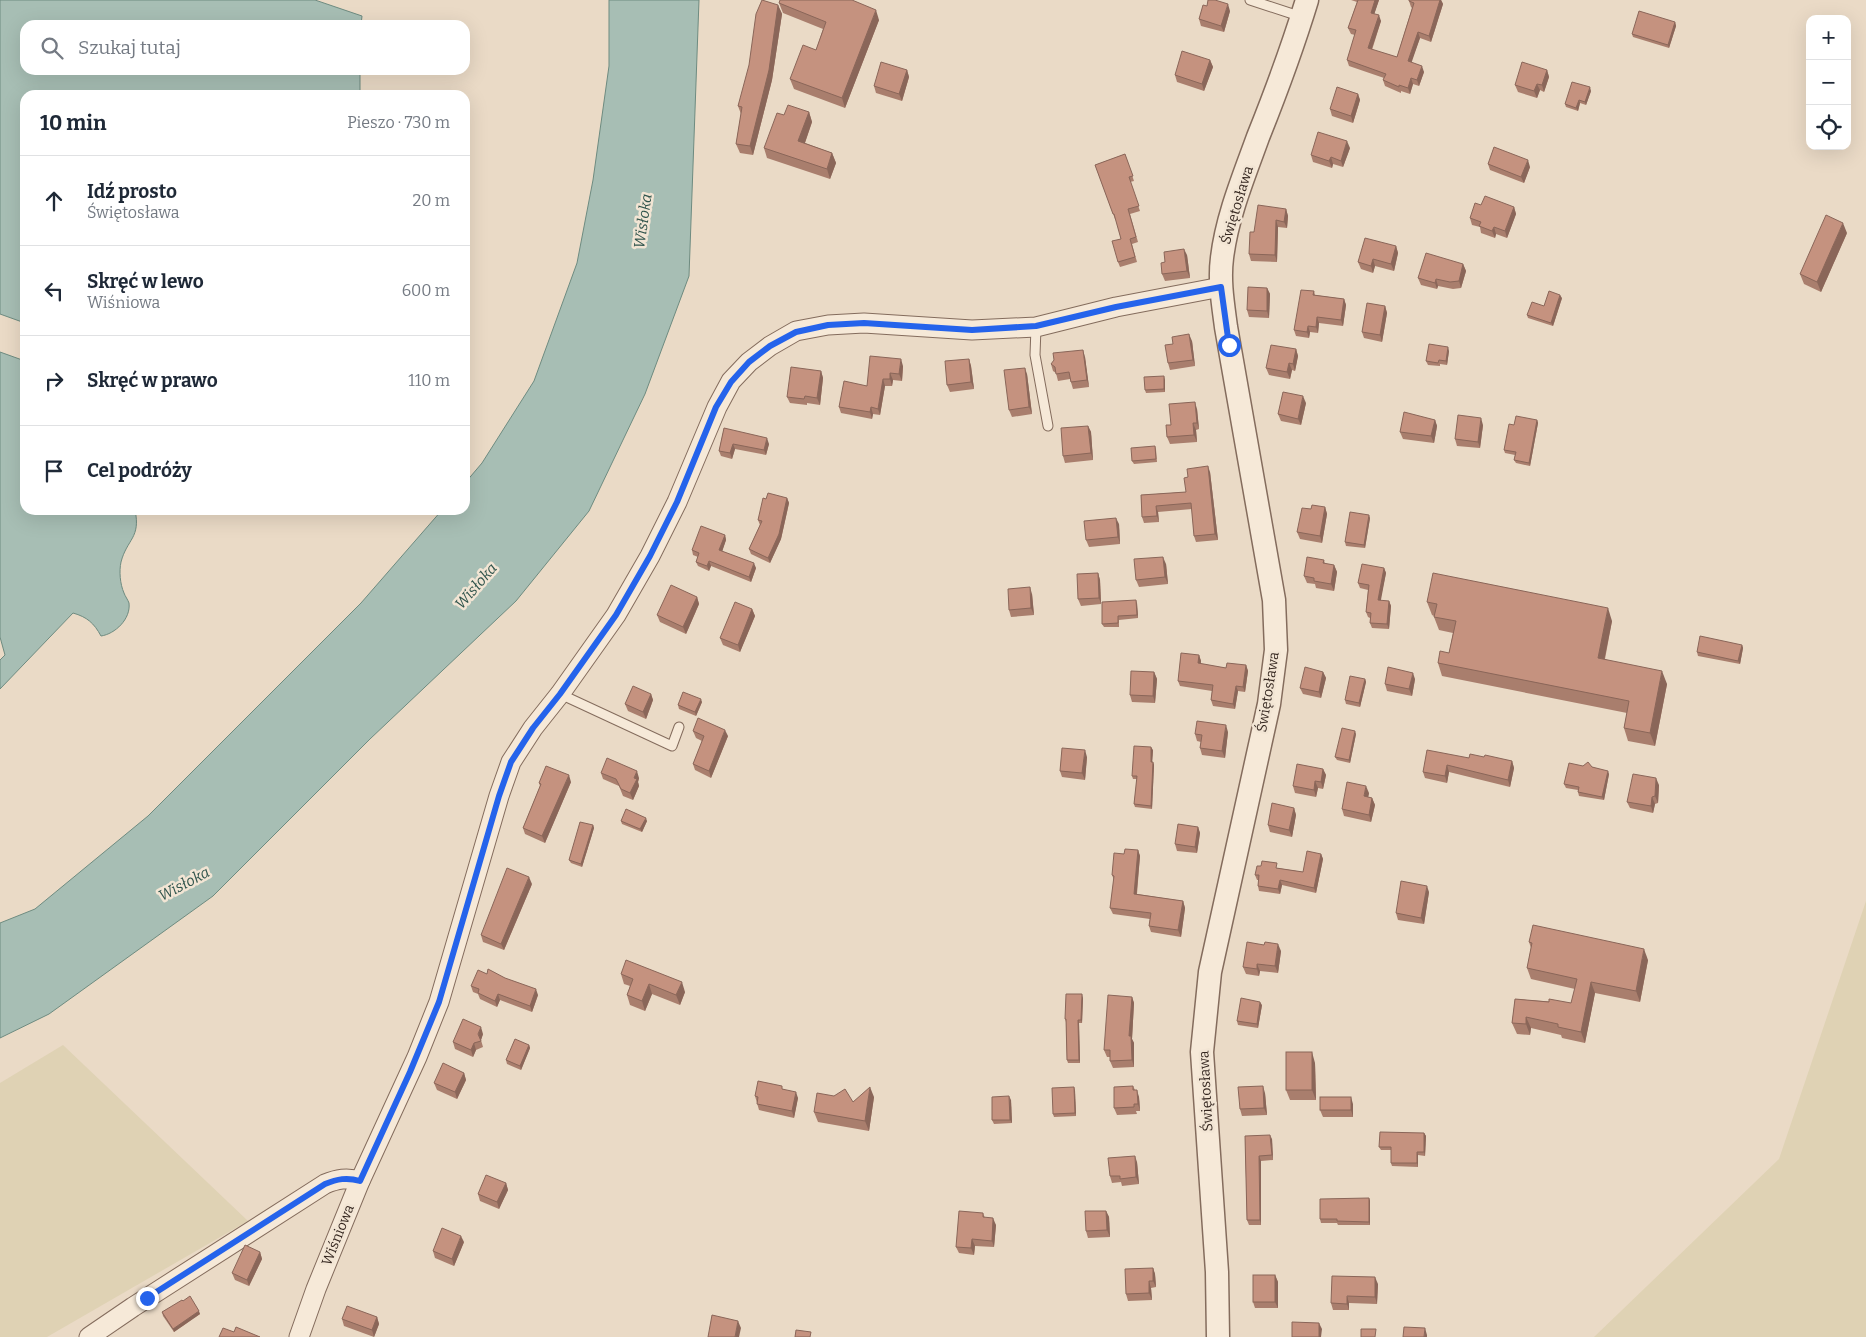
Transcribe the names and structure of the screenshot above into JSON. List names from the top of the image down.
{
  "streets": {
    "street": ["Świętosława", "Wiśniowa"]
  },
  "crossings": [
    ["Świętosława", "Wiśniowa"]
  ],
  "water": ["Wisłoka"],
  "page": {
    "map_buttons": ["+", "−"],
    "search": "Szukaj tutaj",
    "heading": ["10 min", "Pieszo · 730 m"],
    "list": [
      ["Idź prosto", "Świętosława", "20 m"],
      ["Skręć w lewo", "Wiśniowa", "600 m"],
      ["Skręć w prawo", "110 m"],
      "Cel podróży"
    ]
  }
}
